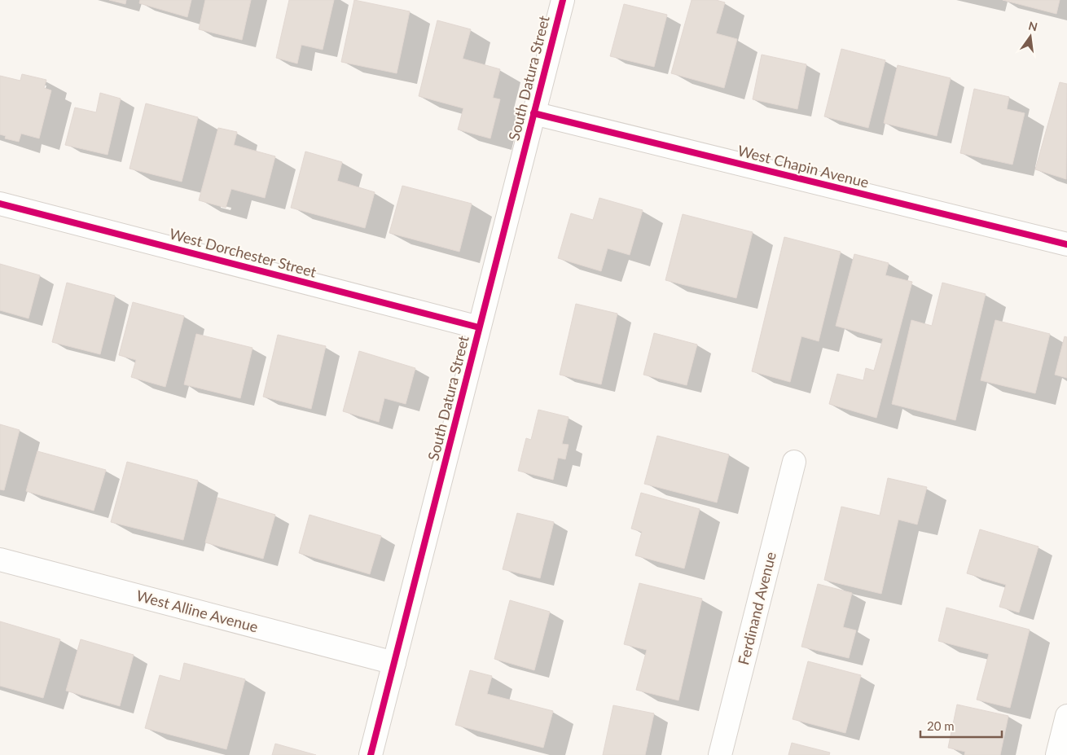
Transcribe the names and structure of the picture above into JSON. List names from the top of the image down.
{
  "streets": {
    "street": [
      "South Datura Street",
      "West Chapin Avenue",
      "West Dorchester Street",
      "Ferdinand Avenue",
      "West Alline Avenue"
    ]
  },
  "crossings": [
    ["South Datura Street", "West Chapin Avenue"],
    ["South Datura Street", "West Dorchester Street"],
    ["South Datura Street", "West Alline Avenue"]
  ],
  "scale_bar": "20 m",
  "north": "top"
}
